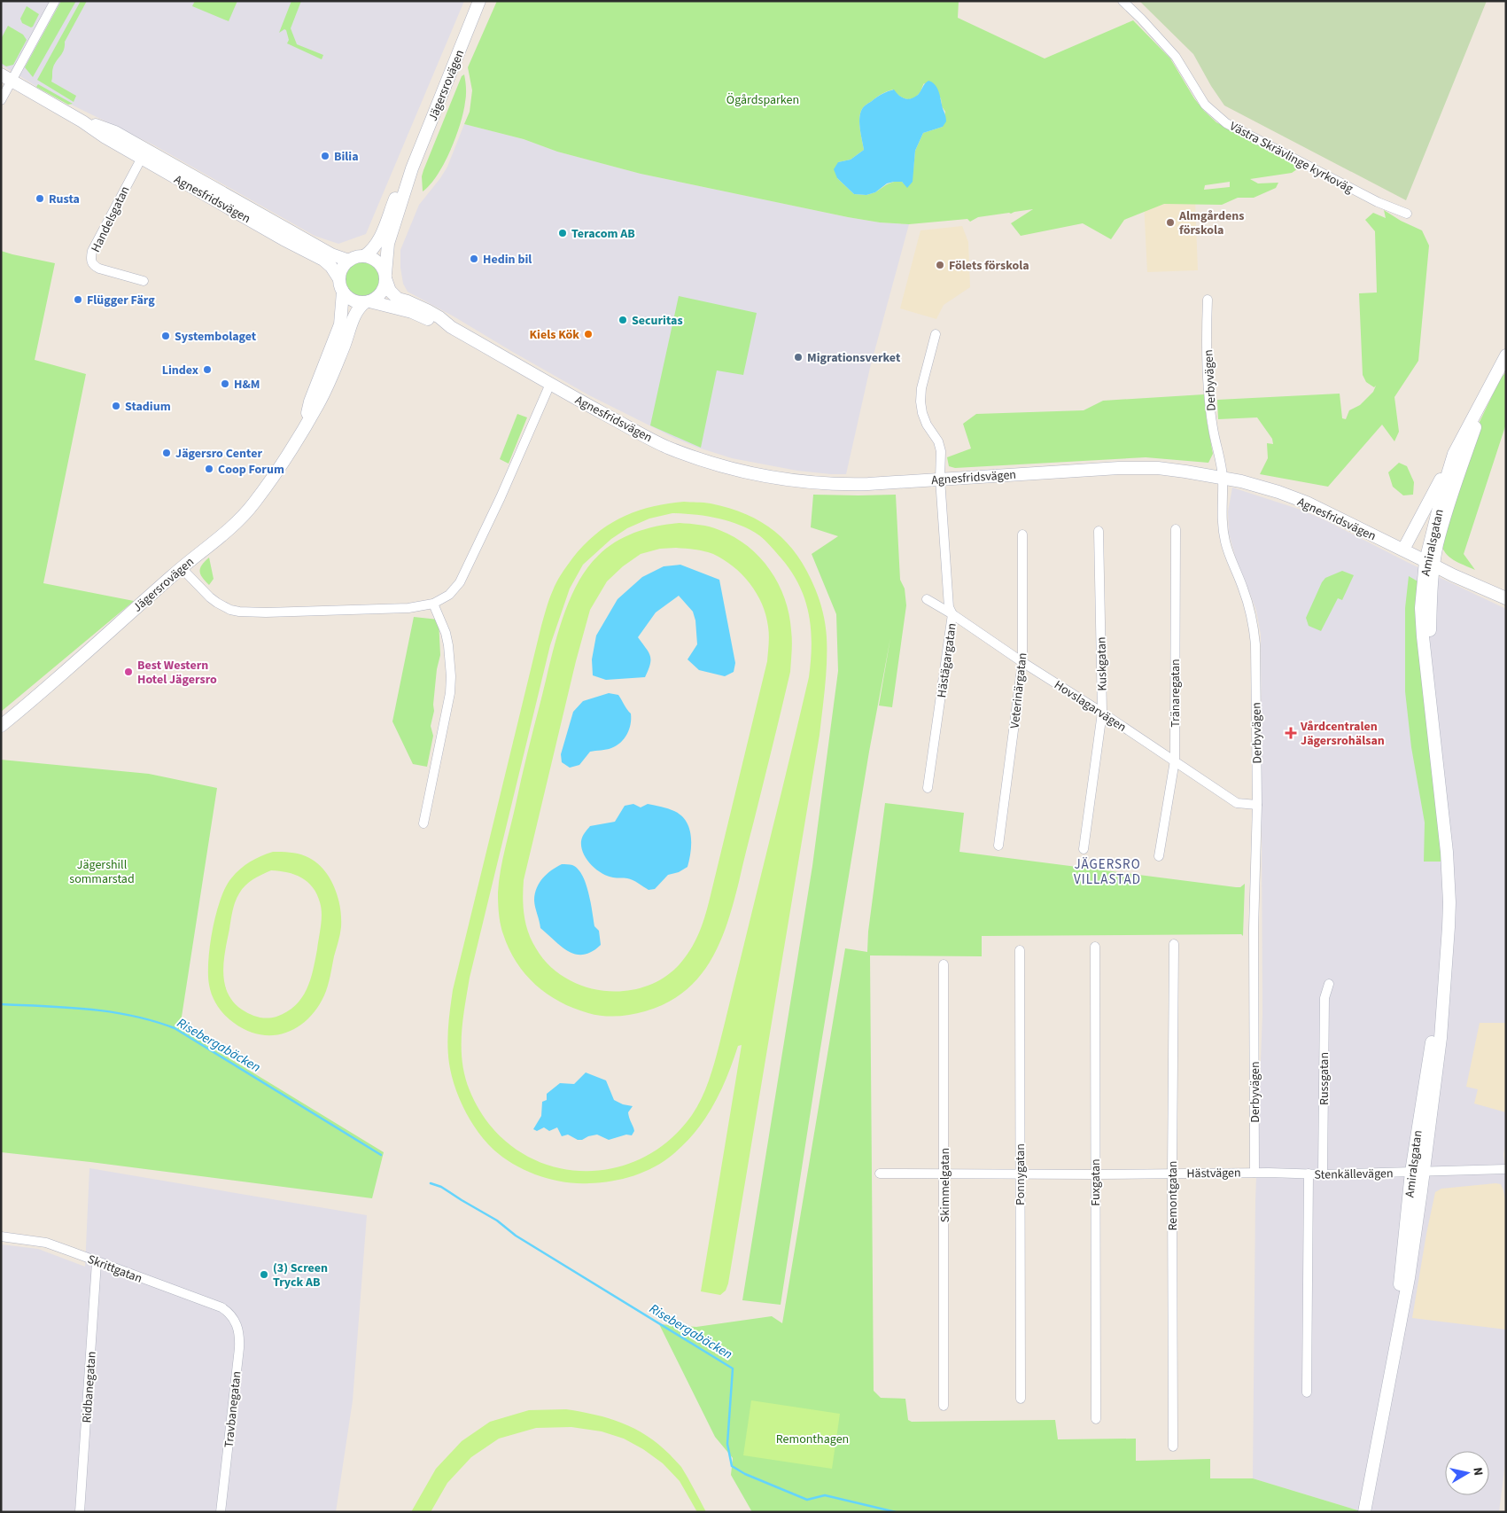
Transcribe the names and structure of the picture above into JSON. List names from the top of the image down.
{
  "streets": {
    "main road": ["Jägersrovägen", "Agnesfridsvägen", "Amiralsgatan"],
    "street": [
      "Västra Skrävlinge kyrkoväg",
      "Handelsgatan",
      "Derbyvägen",
      "Hästägargatan",
      "Kuskgatan",
      "Veterinärgatan",
      "Tränaregatan",
      "Hovslagarvägen",
      "Russgatan",
      "Hästvägen",
      "Stenkällevägen",
      "Ponnygatan",
      "Fuxgatan",
      "Skimmelgatan",
      "Remontgatan",
      "Skrittgatan",
      "Ridbanegatan",
      "Travbanegatan"
    ]
  },
  "crossings": [
    ["Jägersrovägen", "Agnesfridsvägen"],
    ["Agnesfridsvägen", "Handelsgatan"],
    ["Agnesfridsvägen", "Derbyvägen"],
    ["Agnesfridsvägen", "Amiralsgatan"],
    ["Agnesfridsvägen", "Hästägargatan"],
    ["Derbyvägen", "Hovslagarvägen"],
    ["Derbyvägen", "Hästvägen"],
    ["Derbyvägen", "Stenkällevägen"],
    ["Amiralsgatan", "Stenkällevägen"],
    ["Hästägargatan", "Hovslagarvägen"],
    ["Kuskgatan", "Hovslagarvägen"],
    ["Veterinärgatan", "Hovslagarvägen"],
    ["Tränaregatan", "Hovslagarvägen"],
    ["Russgatan", "Stenkällevägen"],
    ["Hästvägen", "Stenkällevägen"],
    ["Hästvägen", "Ponnygatan"],
    ["Hästvägen", "Fuxgatan"],
    ["Hästvägen", "Skimmelgatan"],
    ["Hästvägen", "Remontgatan"],
    ["Skrittgatan", "Ridbanegatan"],
    ["Skrittgatan", "Travbanegatan"]
  ],
  "districts": ["JÄGERSRO VILLASTAD"],
  "water": ["Risebergabäcken"],
  "parks": ["Ögårdsparken", "Jägershill sommarstad", "Remonthagen"],
  "places": {
    "other": [
      "Bilia",
      "Rusta",
      "Almgårdens förskola",
      "Teracom AB",
      "Hedin bil",
      "Fölets förskola",
      "Flügger Färg",
      "Securitas",
      "Kiels Kök",
      "Systembolaget",
      "Migrationsverket",
      "Lindex",
      "H&M",
      "Stadium",
      "Jägersro Center",
      "Coop Forum",
      "Best Western Hotel Jägersro",
      "(3) Screen Tryck AB"
    ],
    "health": ["Vårdcentralen Jägersrohälsan"]
  },
  "north": "right"
}
